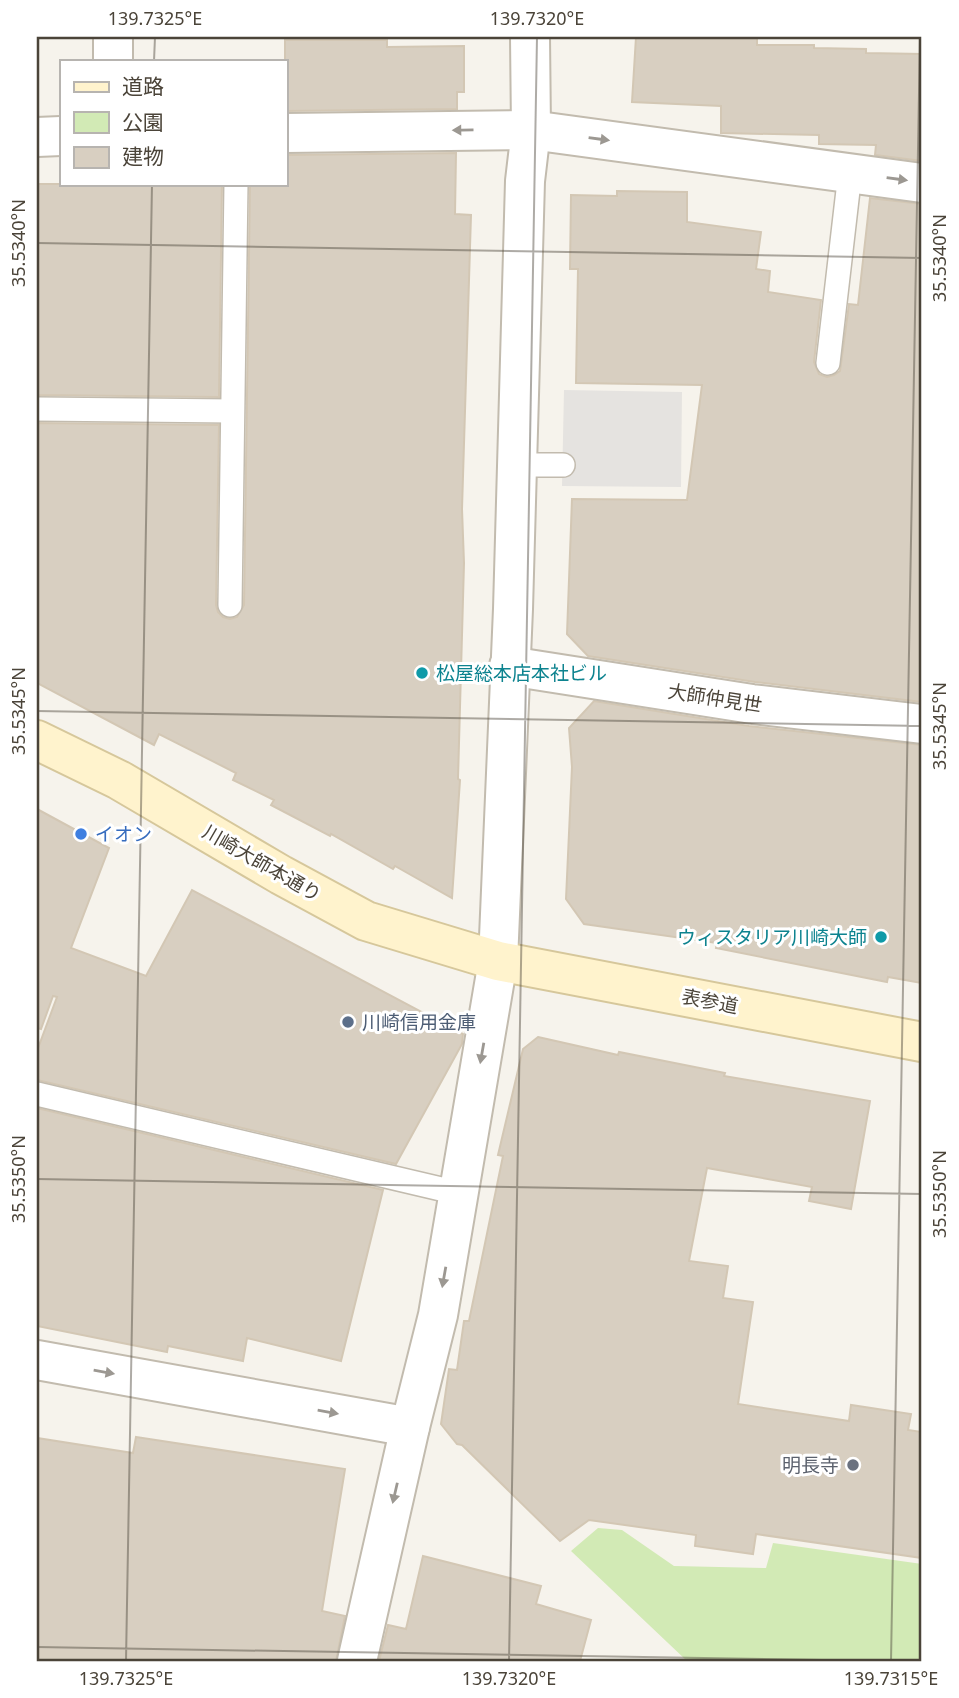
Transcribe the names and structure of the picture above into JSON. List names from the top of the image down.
{
  "streets": {
    "street": ["大師仲見世", "川崎大師本通り", "表参道"]
  },
  "crossings": [
    ["川崎大師本通り", "表参道"]
  ],
  "places": [
    "松屋総本店本社ビル",
    "イオン",
    "ウィスタリア川崎大師",
    "川崎信用金庫",
    "明長寺"
  ],
  "legend": ["道路", "公園", "建物"],
  "coordinates": [
    "139.7325°E",
    "139.7320°E",
    "35.5340°N",
    "35.5345°N",
    "35.5350°N",
    "139.7315°E"
  ]
}
